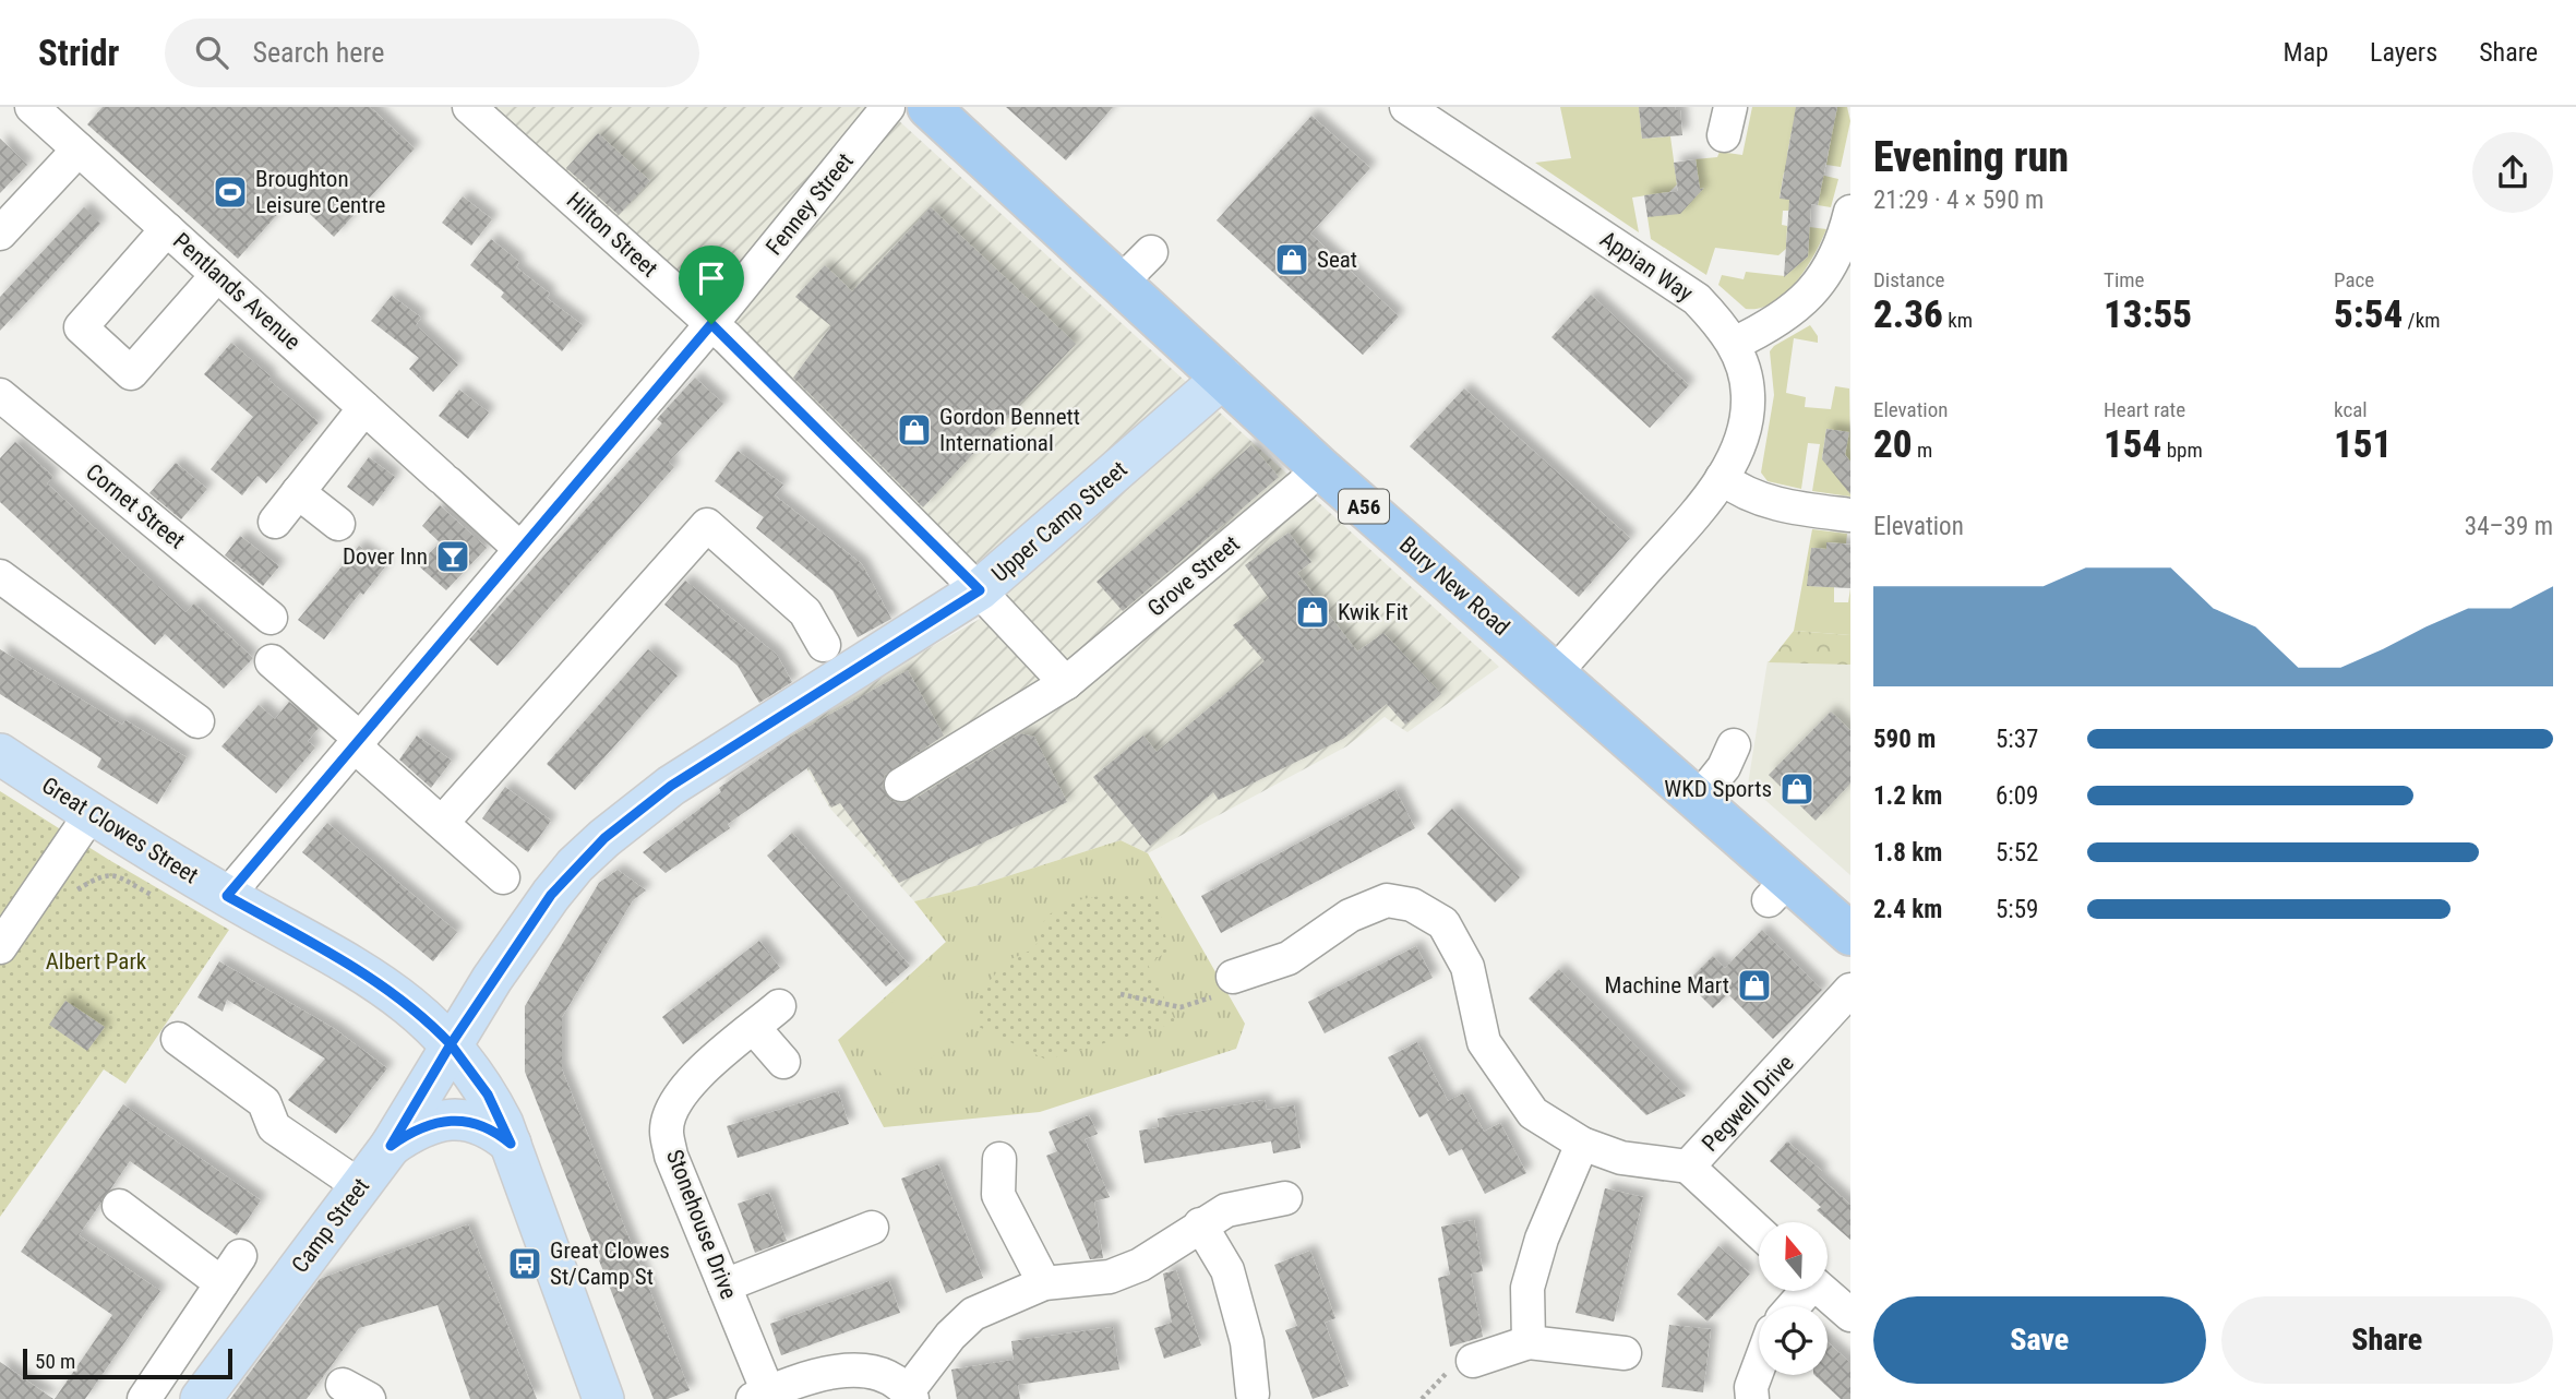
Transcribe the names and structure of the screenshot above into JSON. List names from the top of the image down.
{
  "streets": {
    "highway": ["A56", "Bury New Road"],
    "main road": ["Upper Camp Street", "Great Clowes Street", "Camp Street"],
    "street": [
      "Fenney Street",
      "Hilton Street",
      "Appian Way",
      "Pentlands Avenue",
      "Cornet Street",
      "Grove Street",
      "Pegwell Drive",
      "Stonehouse Drive"
    ]
  },
  "crossings": [
    ["Fenney Street", "Hilton Street"],
    ["Fenney Street", "Pentlands Avenue"],
    ["Fenney Street", "Great Clowes Street"],
    ["Hilton Street", "Upper Camp Street"],
    ["Hilton Street", "Grove Street"],
    ["Appian Way", "Bury New Road"],
    ["Upper Camp Street", "Bury New Road"],
    ["Upper Camp Street", "Great Clowes Street"],
    ["Upper Camp Street", "Camp Street"],
    ["Grove Street", "Bury New Road"],
    ["Great Clowes Street", "Camp Street"]
  ],
  "parks": ["Albert Park"],
  "places": {
    "sports": ["Broughton Leisure Centre"],
    "shop": [
      "Seat",
      "Gordon Bennett International",
      "Kwik Fit",
      "WKD Sports",
      "Machine Mart"
    ],
    "bar": ["Dover Inn"],
    "bus stop": ["Great Clowes St/Camp St"]
  },
  "scale_bar": "50 m",
  "north": "top",
  "page": {
    "header": "Stridr",
    "search": "Search here",
    "nav": ["Map", "Layers", "Share"],
    "heading": ["Evening run", "21:29 · 4 × 590 m"],
    "stats": [
      ["Distance", "2.36 km"],
      ["Time", "13:55"],
      ["Pace", "5:54 /km"],
      ["Elevation", "20 m"],
      ["Heart rate", "154 bpm"],
      ["kcal", "151"]
    ],
    "chart": ["Elevation", "34–39 m"],
    "list": [
      {
        "name": "590 m",
        "note": "5:37"
      },
      {
        "name": "1.2 km",
        "note": "6:09"
      },
      {
        "name": "1.8 km",
        "note": "5:52"
      },
      {
        "name": "2.4 km",
        "note": "5:59"
      }
    ],
    "buttons": ["Save", "Share"],
    "scale": "50 m"
  }
}
